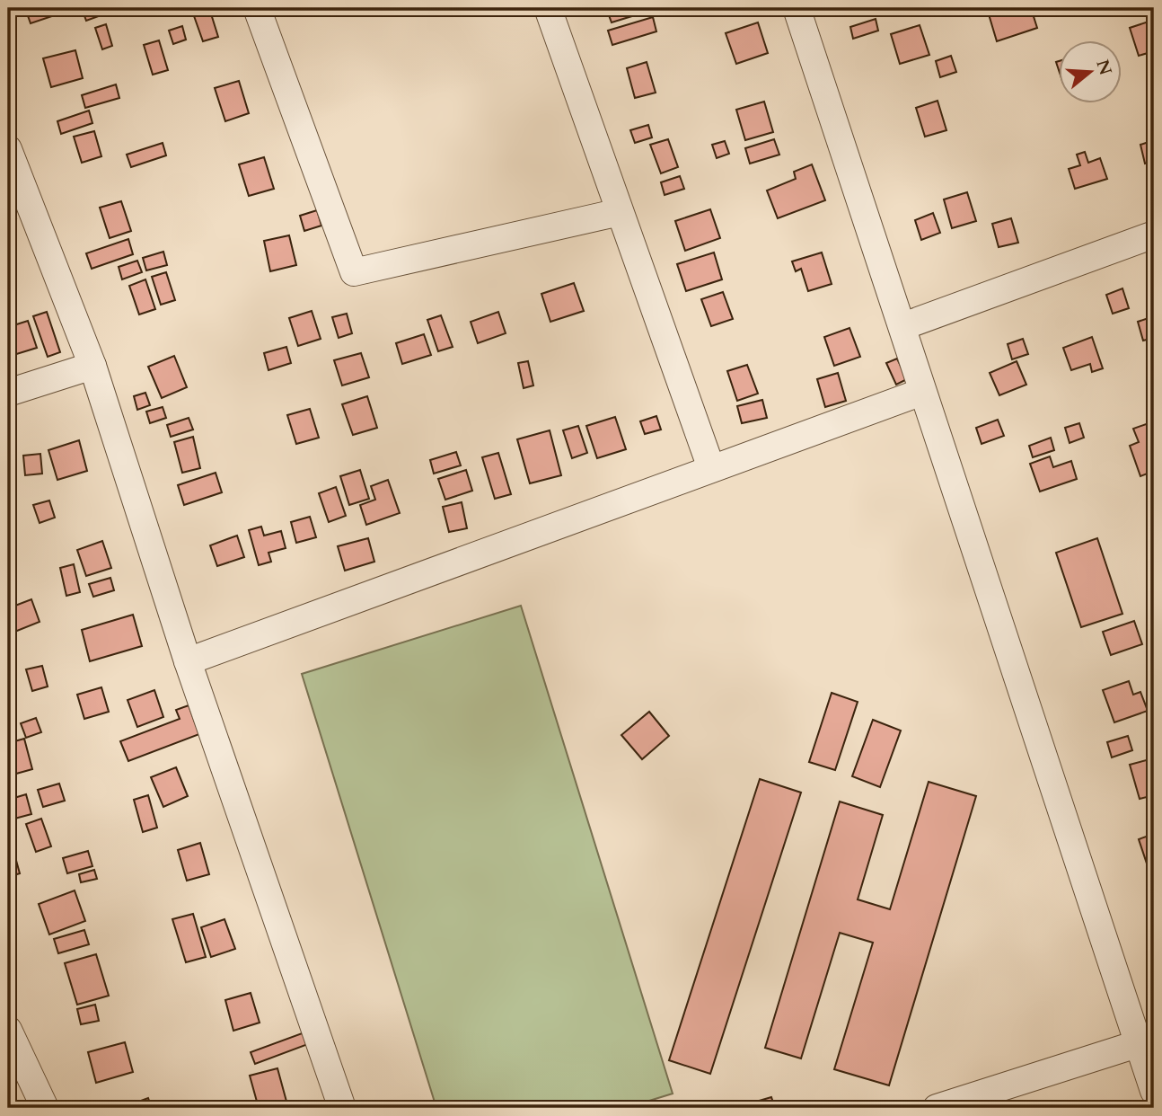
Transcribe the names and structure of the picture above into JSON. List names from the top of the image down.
{
  "north": "right"
}
